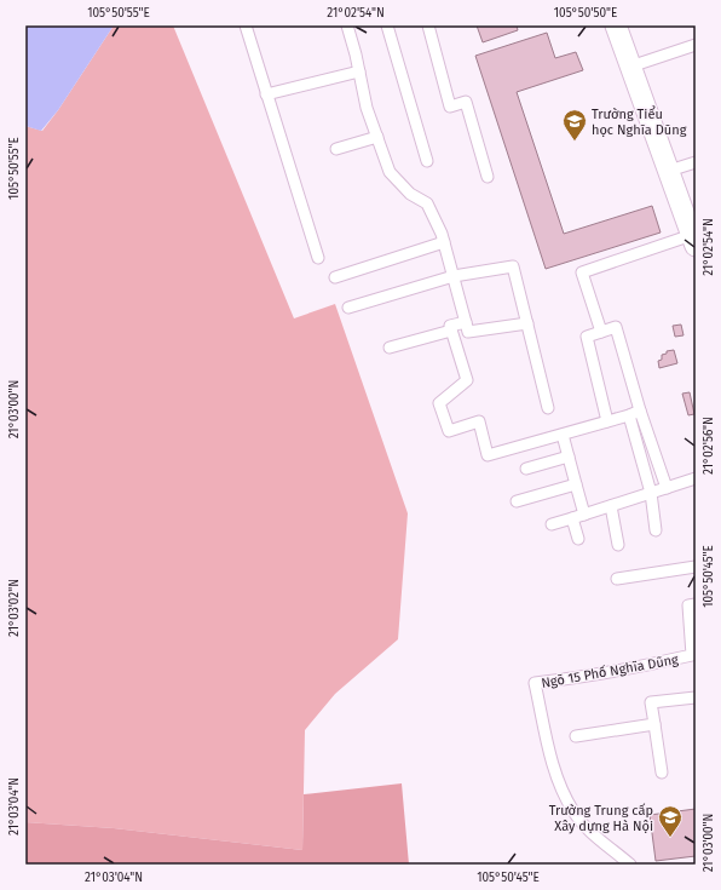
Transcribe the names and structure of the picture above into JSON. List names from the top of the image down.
{
  "streets": {
    "lane": ["Ngõ 15 Phố Nghĩa Dũng"]
  },
  "places": {
    "school or university": ["Trường Tiểu học Nghĩa Dũng", "Trường Trung cấp Xây dựng Hà Nội"]
  },
  "coordinates": [
    "105°50'55\"E",
    "21°02'54\"N",
    "105°50'50\"E",
    "21°03'00\"N",
    "21°02'56\"N",
    "105°50'45\"E",
    "21°03'02\"N",
    "21°03'04\"N"
  ]
}
